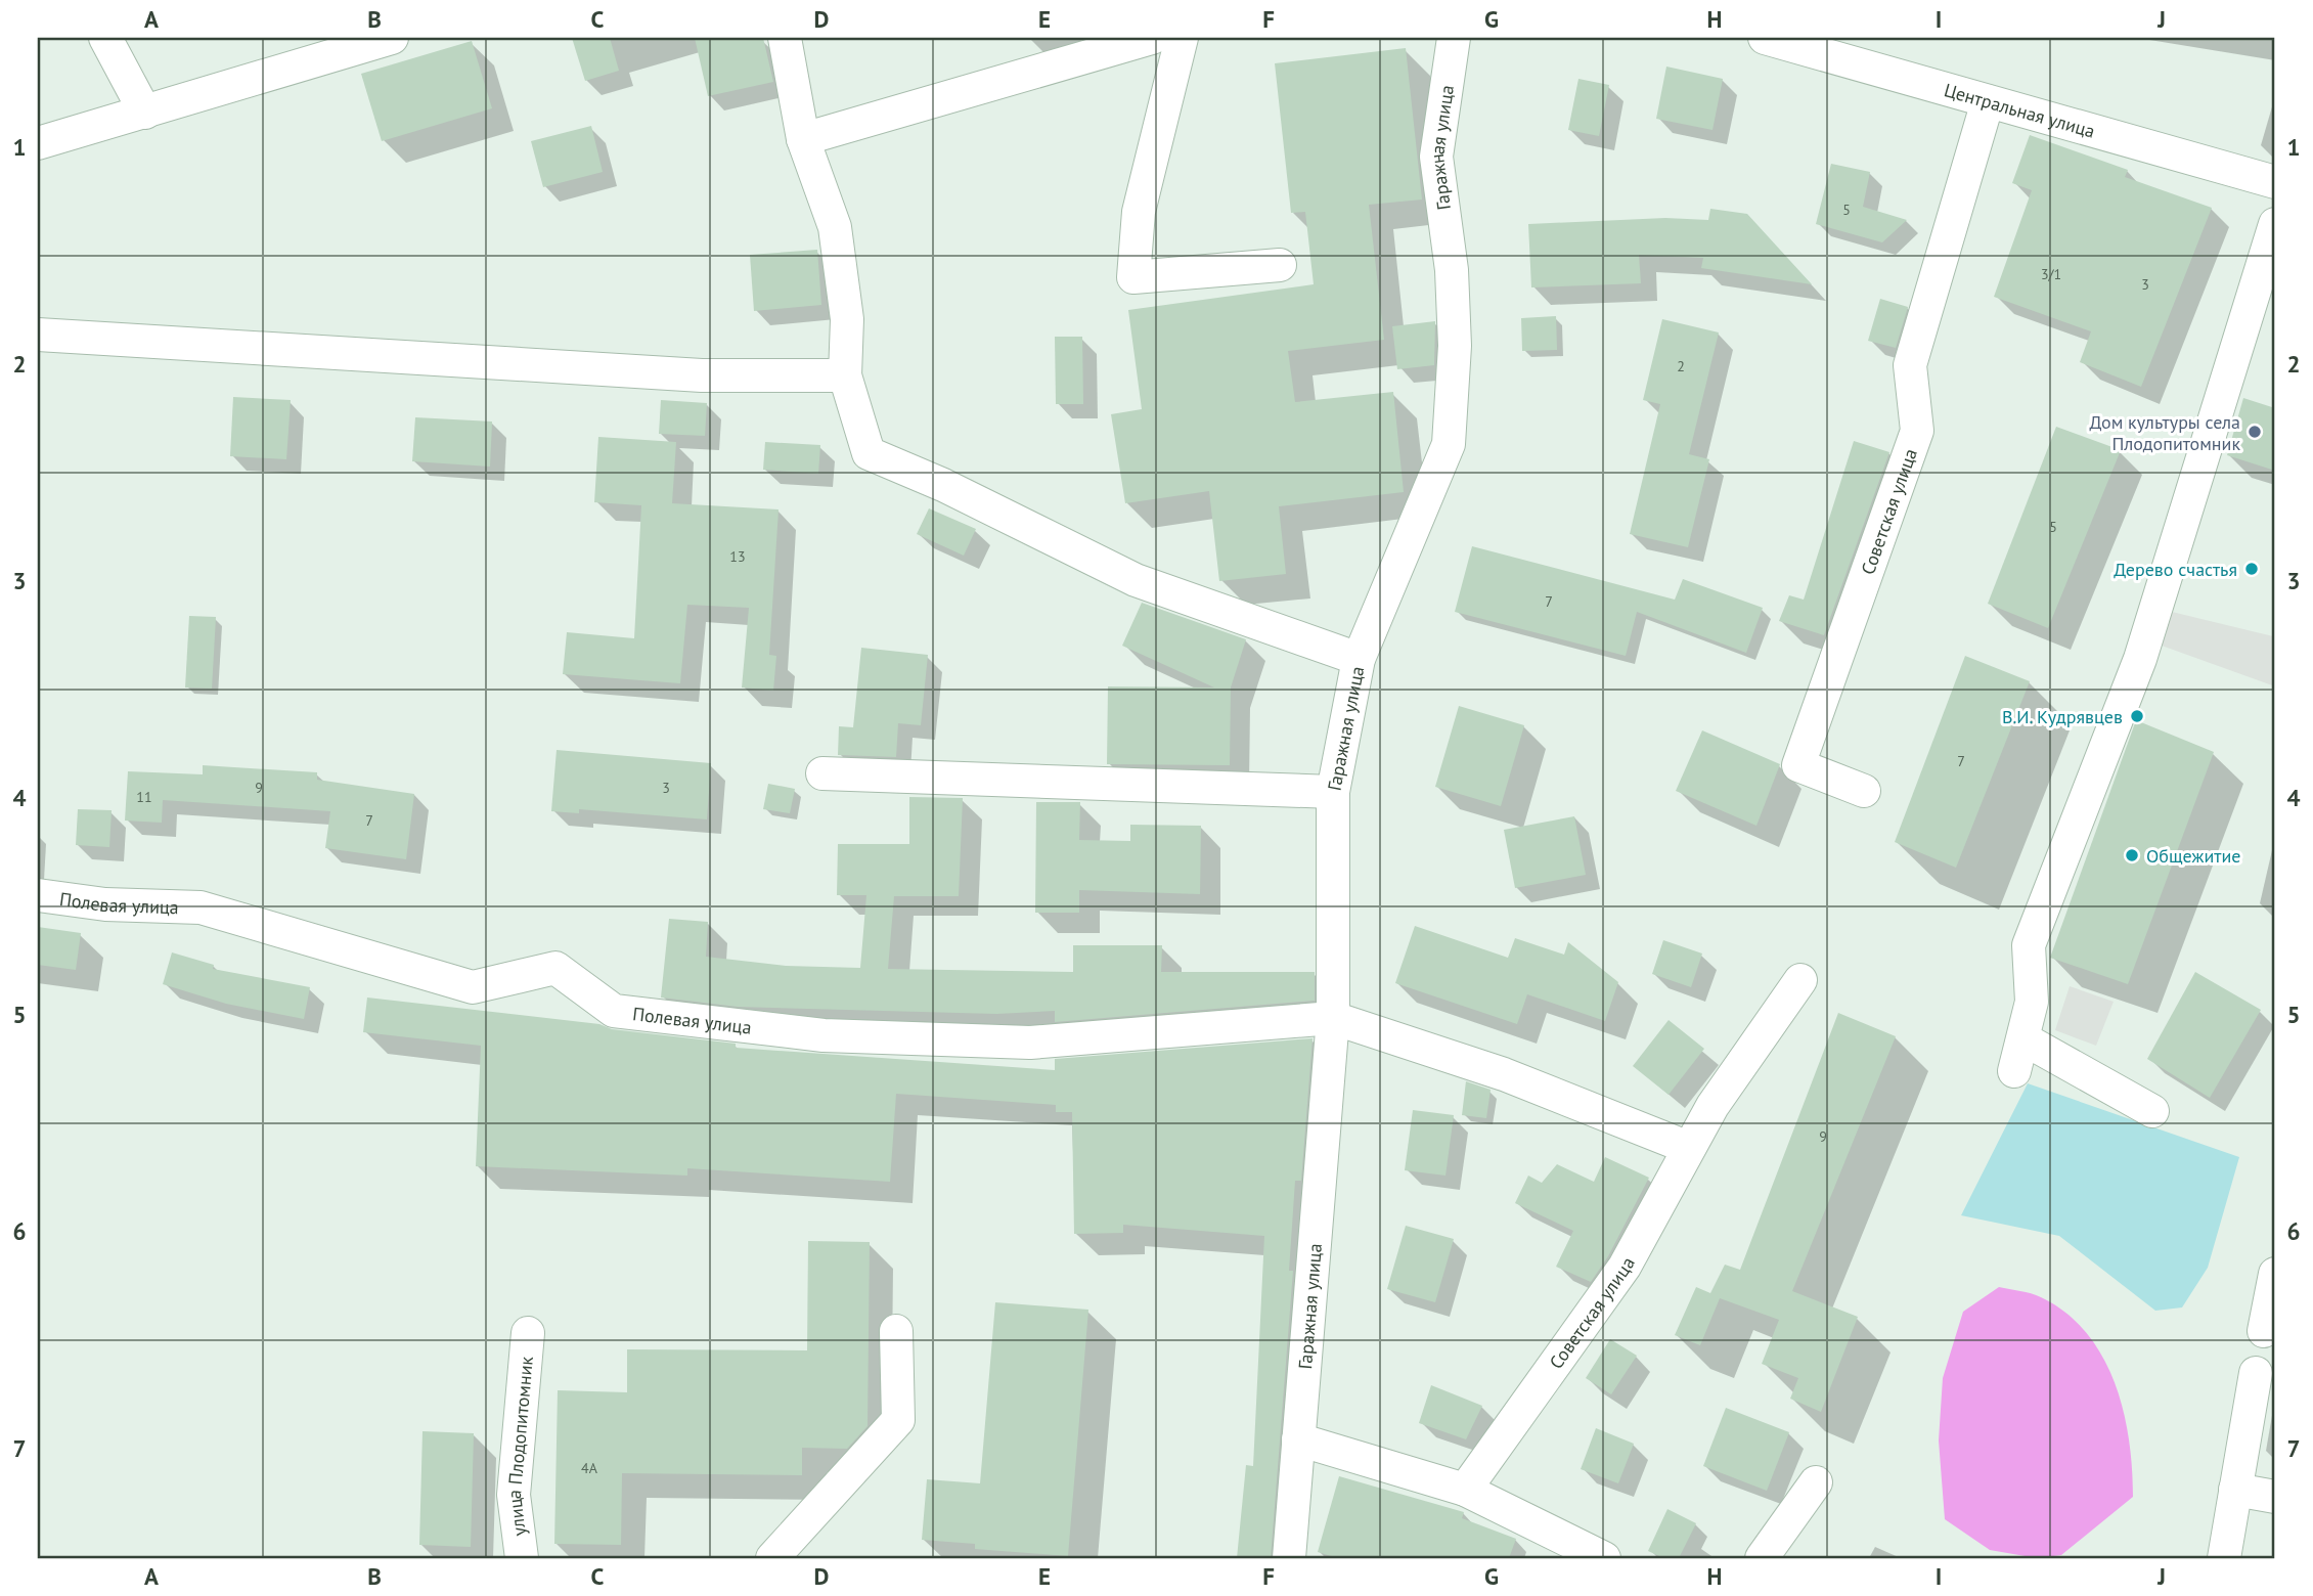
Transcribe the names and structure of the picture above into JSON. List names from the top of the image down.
{
  "streets": {
    "street": [
      "Центральная улица",
      "Гаражная улица",
      "Советская улица",
      "Полевая улица",
      "улица Плодопитомник"
    ]
  },
  "crossings": [
    ["Центральная улица", "Советская улица"],
    ["Гаражная улица", "Полевая улица"]
  ],
  "places": [
    "Дом культуры села Плодопитомник",
    "Дерево счастья",
    "В.И. Кудрявцев",
    "Общежитие"
  ],
  "house_numbers": [
    "5",
    "3/1",
    "3",
    "2",
    "5",
    "13",
    "7",
    "7",
    "9",
    "3",
    "11",
    "7",
    "9",
    "4А"
  ],
  "grid": {
    "columns": [
      "A",
      "B",
      "C",
      "D",
      "E",
      "F",
      "G",
      "H",
      "I",
      "J"
    ],
    "rows": [
      "1",
      "2",
      "3",
      "4",
      "5",
      "6",
      "7"
    ]
  }
}
